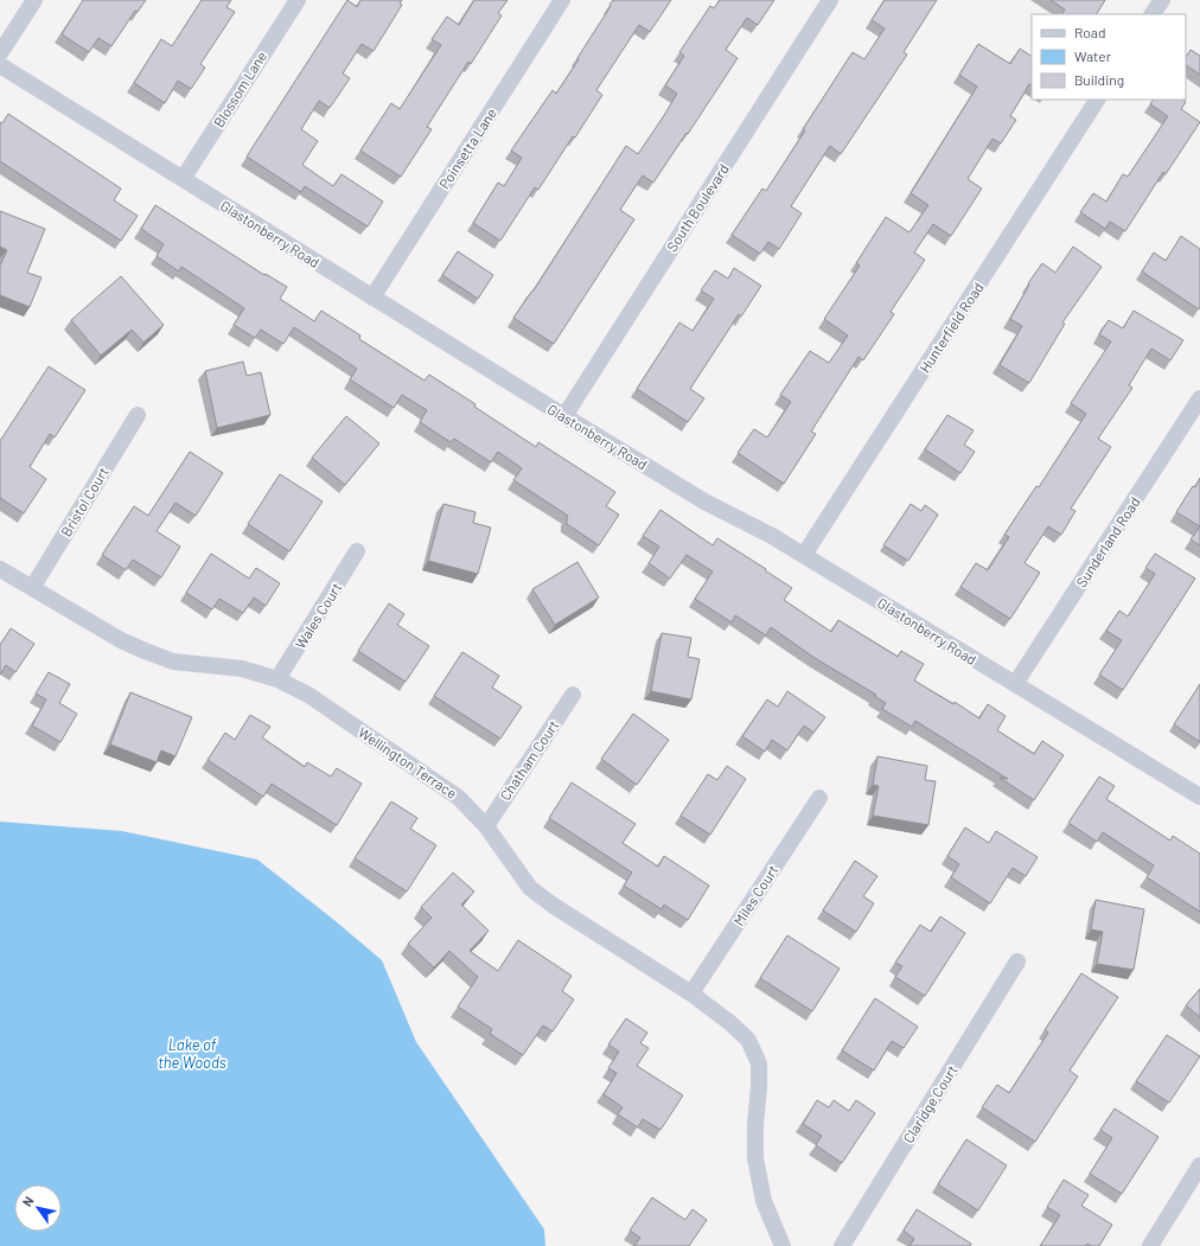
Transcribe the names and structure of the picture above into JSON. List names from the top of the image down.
{
  "streets": {
    "street": [
      "Blossom Lane",
      "Poinsetta Lane",
      "South Boulevard",
      "Glastonberry Road",
      "Hunterfield Road",
      "Bristol Court",
      "Sunderland Road",
      "Wales Court",
      "Chatham Court",
      "Wellington Terrace",
      "Miles Court",
      "Claridge Court"
    ]
  },
  "crossings": [
    ["Blossom Lane", "Glastonberry Road"],
    ["Poinsetta Lane", "Glastonberry Road"],
    ["South Boulevard", "Glastonberry Road"],
    ["Glastonberry Road", "Hunterfield Road"],
    ["Glastonberry Road", "Sunderland Road"],
    ["Bristol Court", "Wellington Terrace"],
    ["Wales Court", "Wellington Terrace"],
    ["Chatham Court", "Wellington Terrace"],
    ["Wellington Terrace", "Miles Court"]
  ],
  "water": ["Lake of the Woods"],
  "legend": ["Road", "Water", "Building"],
  "north": "top left"
}
